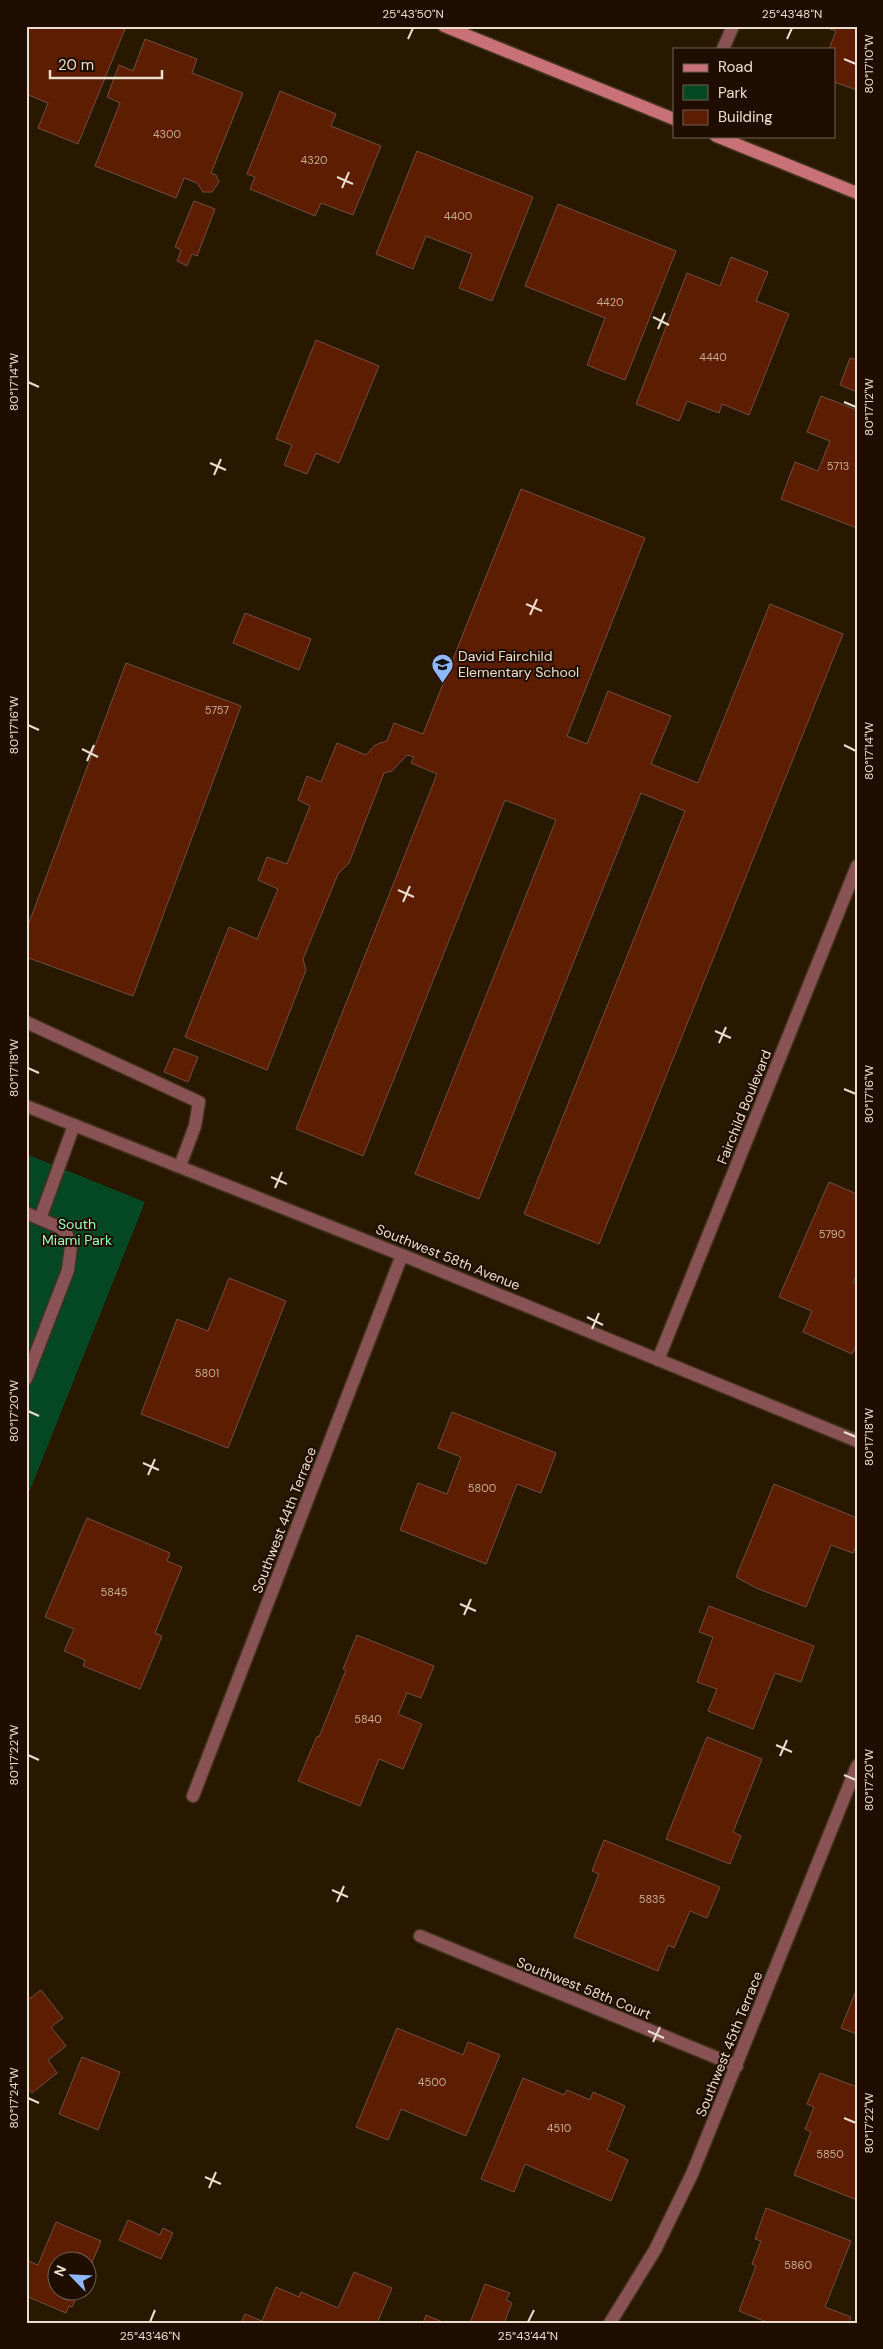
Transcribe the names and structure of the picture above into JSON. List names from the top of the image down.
{
  "streets": {
    "street": [
      "Fairchild Boulevard",
      "Southwest 58th Avenue",
      "Southwest 44th Terrace",
      "Southwest 58th Court",
      "Southwest 45th Terrace"
    ]
  },
  "crossings": [
    ["Fairchild Boulevard", "Southwest 58th Avenue"],
    ["Southwest 58th Avenue", "Southwest 44th Terrace"],
    ["Southwest 58th Court", "Southwest 45th Terrace"]
  ],
  "parks": ["South Miami Park"],
  "places": {
    "school or university": ["David Fairchild Elementary School"]
  },
  "house_numbers": [
    "4300",
    "4320",
    "4400",
    "4420",
    "4440",
    "5713",
    "5757",
    "5790",
    "5801",
    "5800",
    "5845",
    "5840",
    "5835",
    "4500",
    "4510",
    "5850",
    "5860"
  ],
  "legend": ["Road", "Park", "Building"],
  "scale_bar": "20 m",
  "north": "top left",
  "coordinates": [
    "25°43'50\"N",
    "25°43'48\"N",
    "80°17'10\"W",
    "80°17'14\"W",
    "80°17'12\"W",
    "80°17'16\"W",
    "80°17'18\"W",
    "80°17'20\"W",
    "80°17'22\"W",
    "80°17'24\"W",
    "25°43'46\"N",
    "25°43'44\"N"
  ]
}
